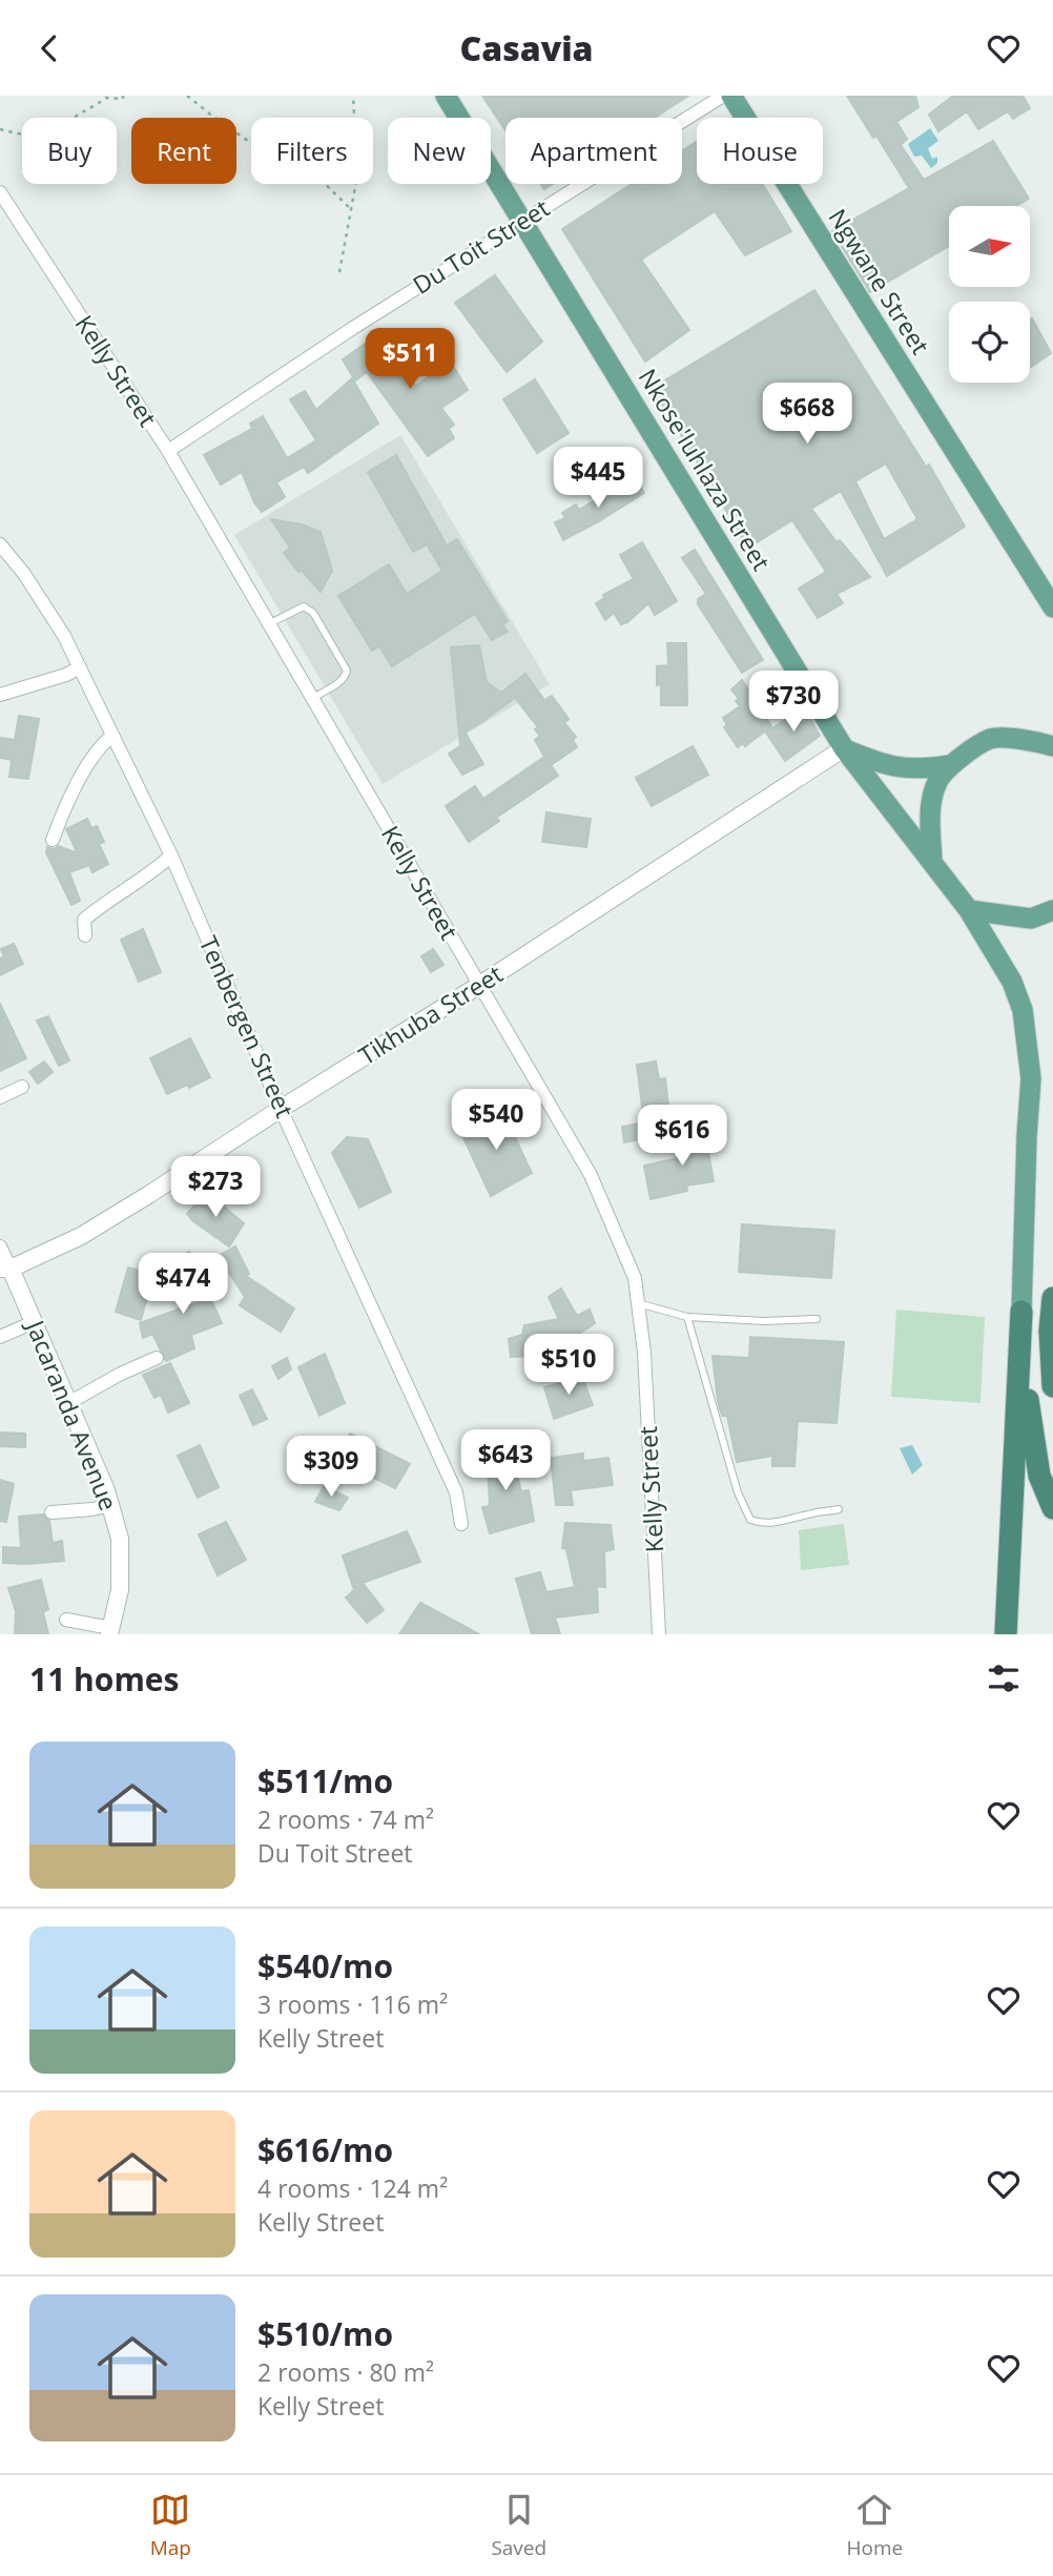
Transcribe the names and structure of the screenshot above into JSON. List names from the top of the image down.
{
  "streets": {
    "main road": ["Ngwane Street", "Nkose'luhlaza Street"],
    "street": [
      "Du Toit Street",
      "Kelly Street",
      "Tikhuba Street",
      "Tenbergen Street",
      "Jacaranda Avenue"
    ]
  },
  "crossings": [
    ["Du Toit Street", "Kelly Street"],
    ["Du Toit Street", "Nkose'luhlaza Street"],
    ["Kelly Street", "Tikhuba Street"],
    ["Nkose'luhlaza Street", "Tikhuba Street"],
    ["Tikhuba Street", "Tenbergen Street"],
    ["Tikhuba Street", "Jacaranda Avenue"]
  ],
  "north": "right",
  "page": {
    "header": "Casavia",
    "chip": [
      "Buy",
      "Rent",
      "Filters",
      "New",
      "Apartment",
      "House"
    ],
    "price": [
      "$511",
      "$668",
      "$445",
      "$730",
      "$540",
      "$616",
      "$273",
      "$474",
      "$510",
      "$643",
      "$309"
    ],
    "heading": "11 homes",
    "list": [
      {
        "name": "$511/mo",
        "note": "2 rooms · 74 m² · Du Toit Street"
      },
      {
        "name": "$540/mo",
        "note": "3 rooms · 116 m² · Kelly Street"
      },
      {
        "name": "$616/mo",
        "note": "4 rooms · 124 m² · Kelly Street"
      },
      {
        "name": "$510/mo",
        "note": "2 rooms · 80 m² · Kelly Street"
      }
    ],
    "tabs": ["Map", "Saved", "Home"]
  }
}
